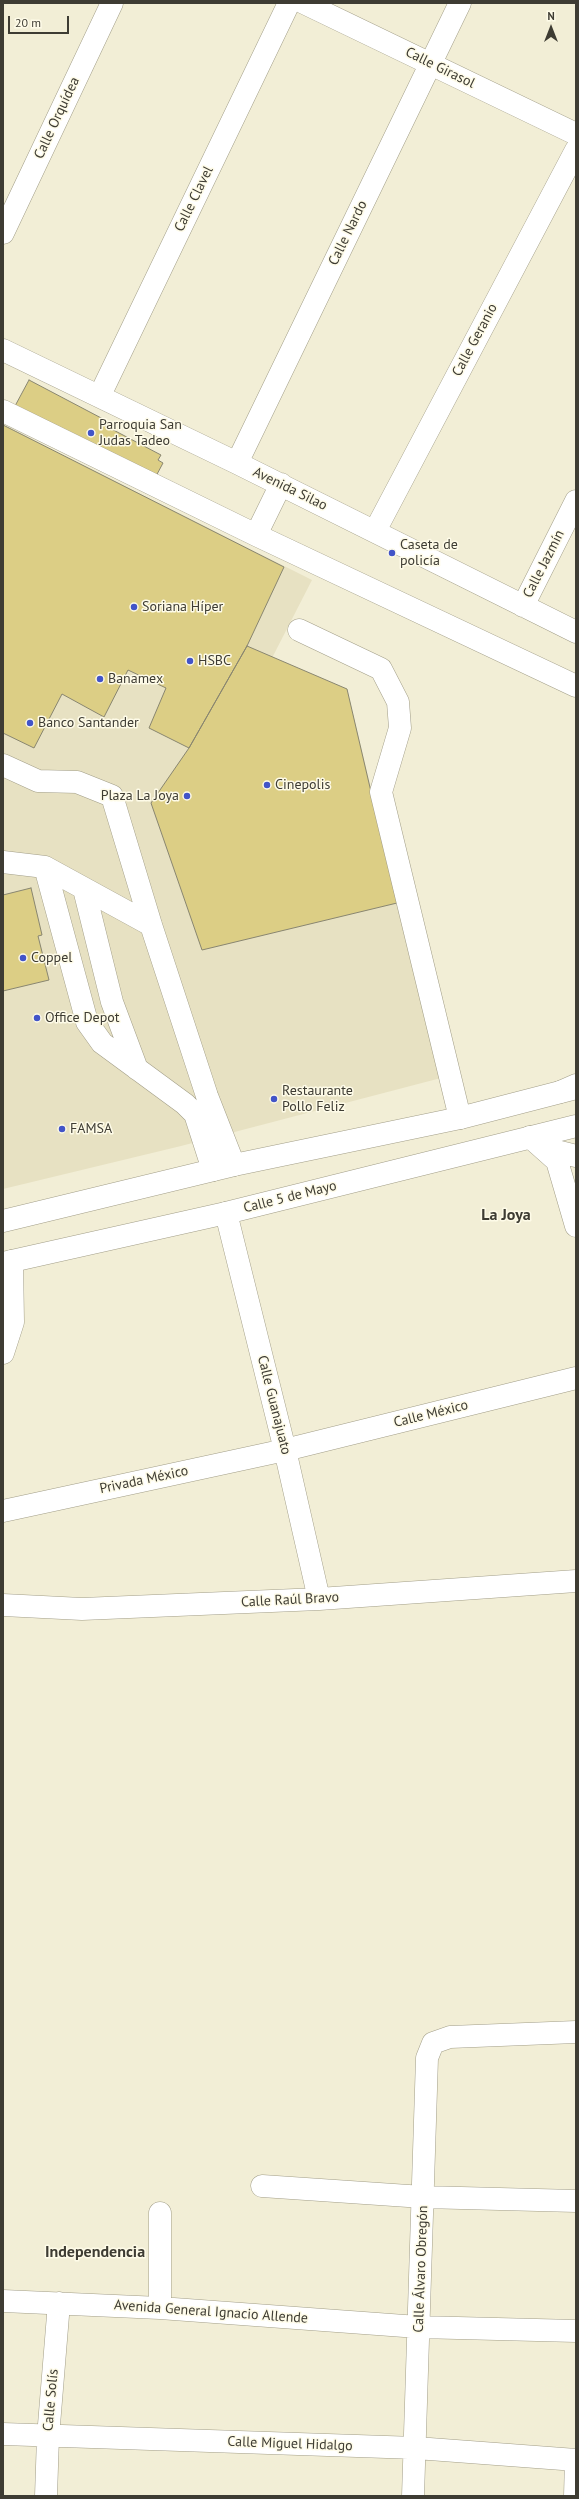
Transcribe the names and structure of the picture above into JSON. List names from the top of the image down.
{
  "streets": {
    "street": [
      "Calle Girasol",
      "Calle Orquídea",
      "Calle Clavel",
      "Calle Nardo",
      "Calle Geranio",
      "Avenida Silao",
      "Calle Jazmín",
      "Calle 5 de Mayo",
      "Calle Guanajuato",
      "Calle México",
      "Privada México",
      "Calle Raúl Bravo",
      "Calle Álvaro Obregón",
      "Avenida General Ignacio Allende",
      "Calle Solís",
      "Calle Miguel Hidalgo"
    ]
  },
  "crossings": [
    ["Calle Girasol", "Calle Nardo"],
    ["Calle Clavel", "Avenida Silao"],
    ["Calle Nardo", "Avenida Silao"],
    ["Calle Geranio", "Avenida Silao"],
    ["Avenida Silao", "Calle Jazmín"],
    ["Calle 5 de Mayo", "Calle Guanajuato"],
    ["Calle Guanajuato", "Calle México"],
    ["Calle Guanajuato", "Privada México"],
    ["Calle Guanajuato", "Calle Raúl Bravo"],
    ["Calle México", "Privada México"],
    ["Calle Álvaro Obregón", "Avenida General Ignacio Allende"],
    ["Calle Álvaro Obregón", "Calle Miguel Hidalgo"],
    ["Avenida General Ignacio Allende", "Calle Solís"],
    ["Calle Solís", "Calle Miguel Hidalgo"]
  ],
  "districts": ["La Joya", "Independencia"],
  "places": [
    "Parroquia San Judas Tadeo",
    "Caseta de policía",
    "Soriana Híper",
    "HSBC",
    "Banamex",
    "Banco Santander",
    "Cinepolis",
    "Plaza La Joya",
    "Coppel",
    "Office Depot",
    "Restaurante Pollo Feliz",
    "FAMSA"
  ],
  "scale_bar": "20 m",
  "north": "top"
}
